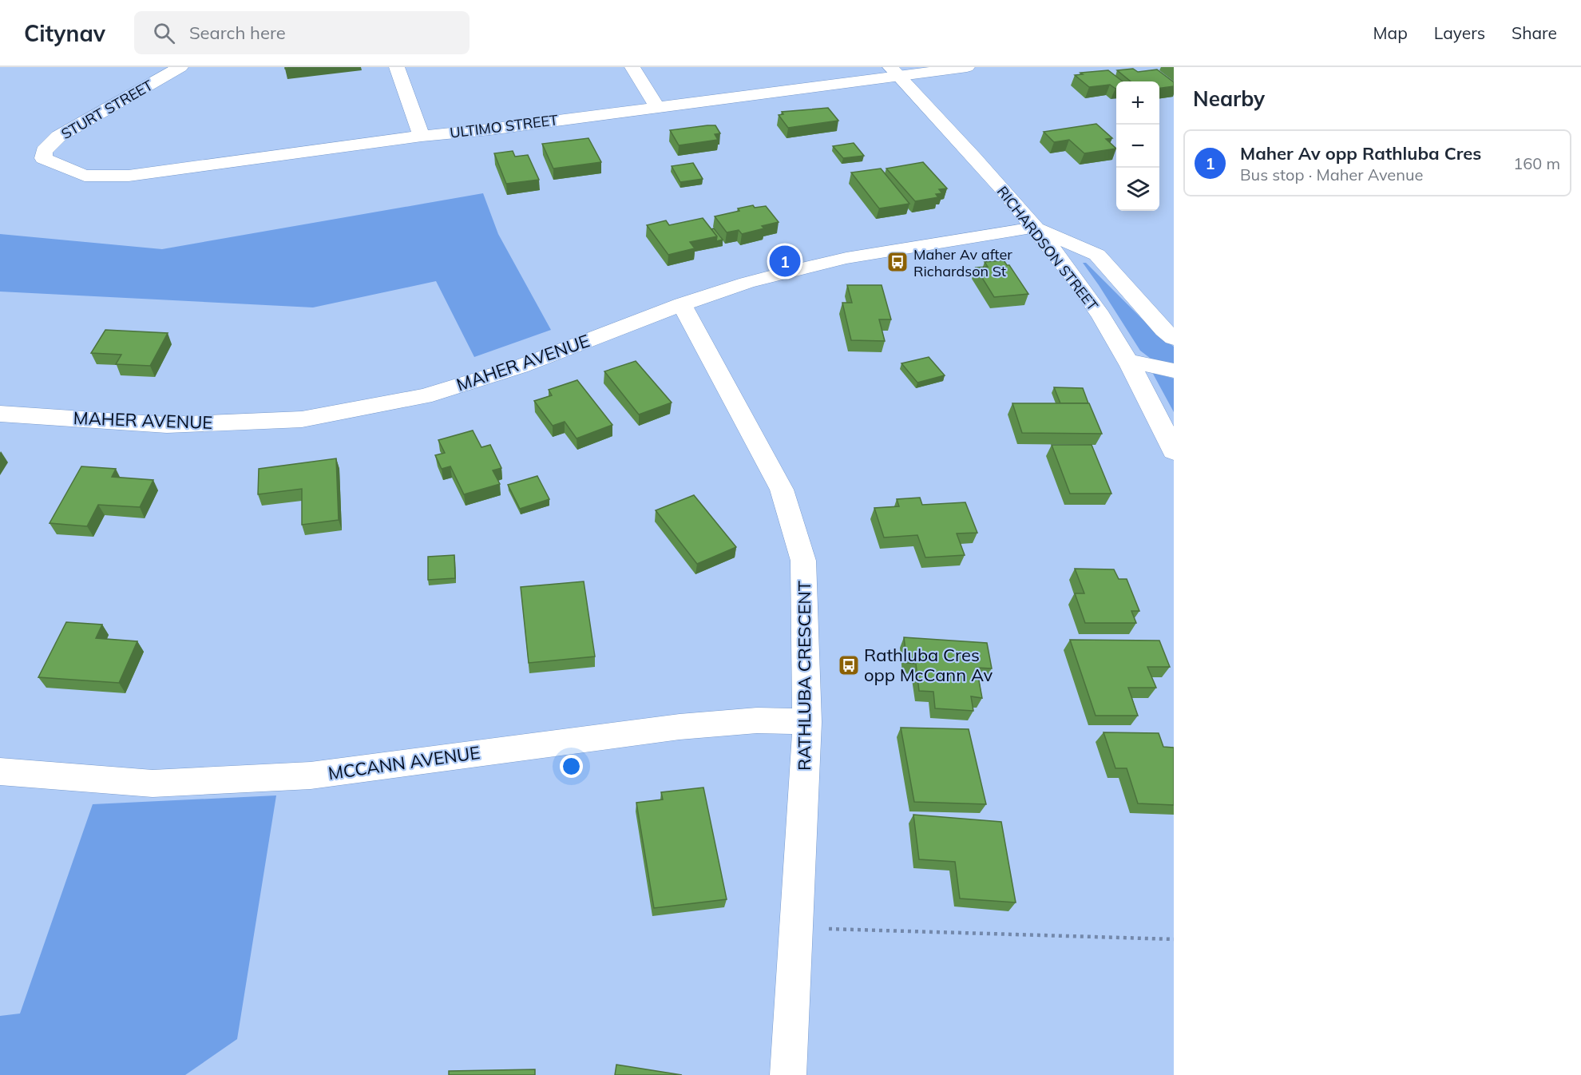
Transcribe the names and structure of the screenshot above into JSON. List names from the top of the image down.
{
  "streets": {
    "street": [
      "STURT STREET",
      "ULTIMO STREET",
      "RICHARDSON STREET",
      "MAHER AVENUE",
      "RATHLUBA CRESCENT",
      "MCCANN AVENUE"
    ]
  },
  "crossings": [
    ["STURT STREET", "ULTIMO STREET"],
    ["ULTIMO STREET", "RICHARDSON STREET"],
    ["RICHARDSON STREET", "MAHER AVENUE"],
    ["MAHER AVENUE", "RATHLUBA CRESCENT"],
    ["RATHLUBA CRESCENT", "MCCANN AVENUE"]
  ],
  "places": {
    "bus stop": ["Maher Av after Richardson St", "Rathluba Cres opp McCann Av"]
  },
  "page": {
    "header": "Citynav",
    "search": "Search here",
    "nav": ["Map", "Layers", "Share"],
    "heading": "Nearby",
    "map_buttons": ["+", "−"],
    "list": [
      {
        "mark": "1",
        "name": "Maher Av opp Rathluba Cres",
        "note": "Bus stop · Maher Avenue",
        "value": "160 m"
      }
    ],
    "pins": "1"
  }
}
